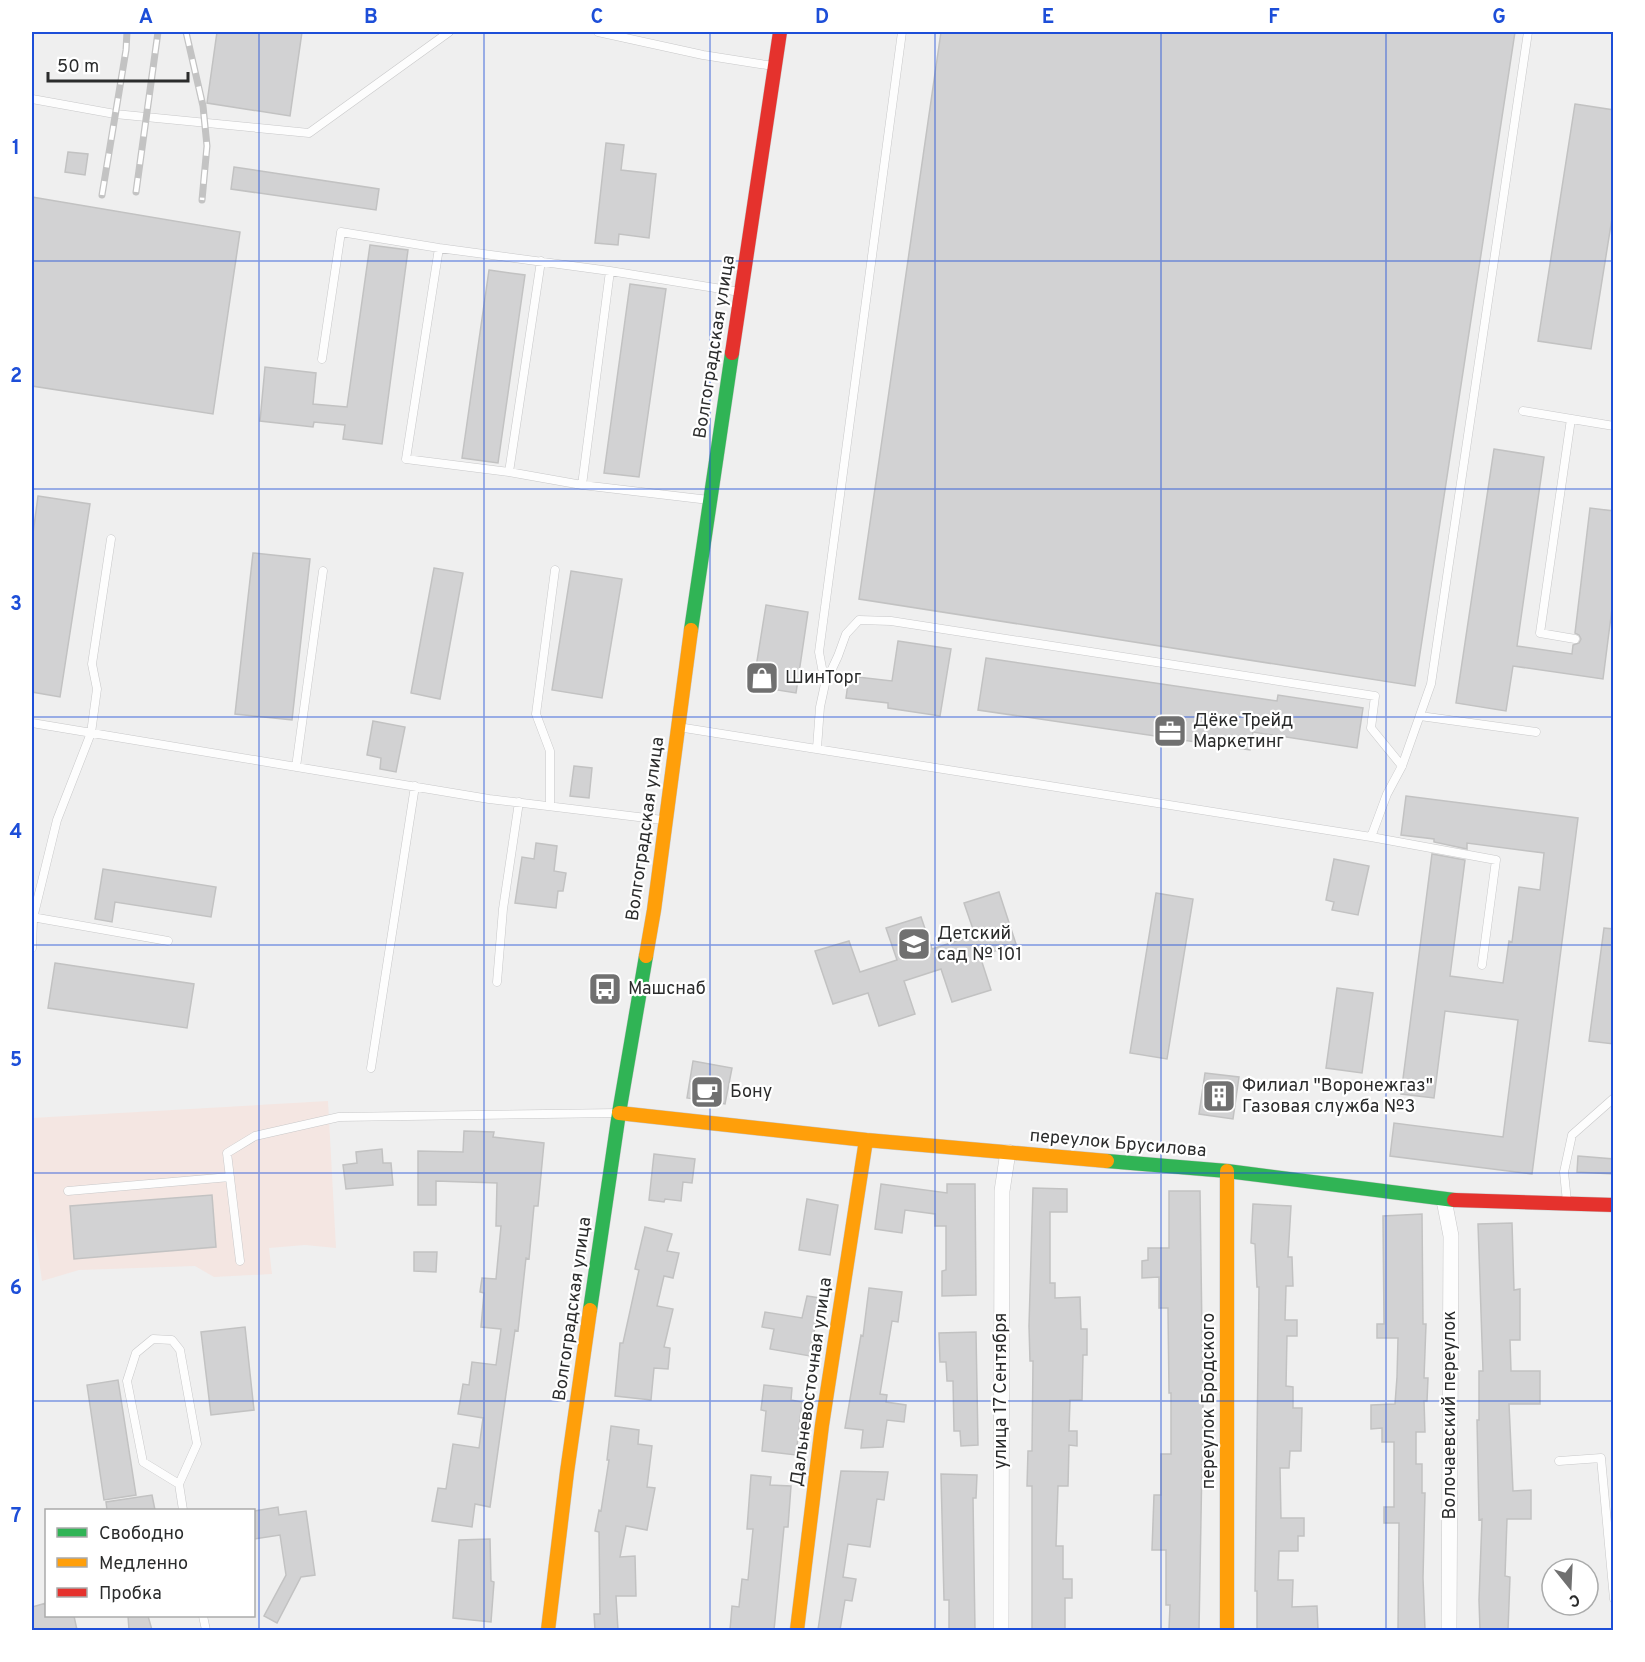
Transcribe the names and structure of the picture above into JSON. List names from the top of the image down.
{
  "streets": {
    "street": [
      "Волгоградская улица",
      "переулок Брусилова",
      "Дальневосточная улица",
      "улица 17 Сентября",
      "переулок Бродского",
      "Волочаевский переулок"
    ]
  },
  "crossings": [
    ["Волгоградская улица", "переулок Брусилова"],
    ["переулок Брусилова", "Дальневосточная улица"],
    ["переулок Брусилова", "улица 17 Сентября"],
    ["переулок Брусилова", "переулок Бродского"],
    ["переулок Брусилова", "Волочаевский переулок"]
  ],
  "places": {
    "shop": ["ШинТорг"],
    "office": ["Дёке Трейд Маркетинг"],
    "school or university": ["Детский сад № 101"],
    "bus stop": ["Машснаб"],
    "cafe": ["Бону"],
    "building": ["Филиал \"Воронежгаз\" Газовая служба №3"]
  },
  "legend": ["Свободно", "Медленно", "Пробка"],
  "scale_bar": "50 m",
  "north": "bottom",
  "grid": {
    "columns": [
      "A",
      "B",
      "C",
      "D",
      "E",
      "F",
      "G"
    ],
    "rows": [
      "1",
      "2",
      "3",
      "4",
      "5",
      "6",
      "7"
    ]
  }
}
